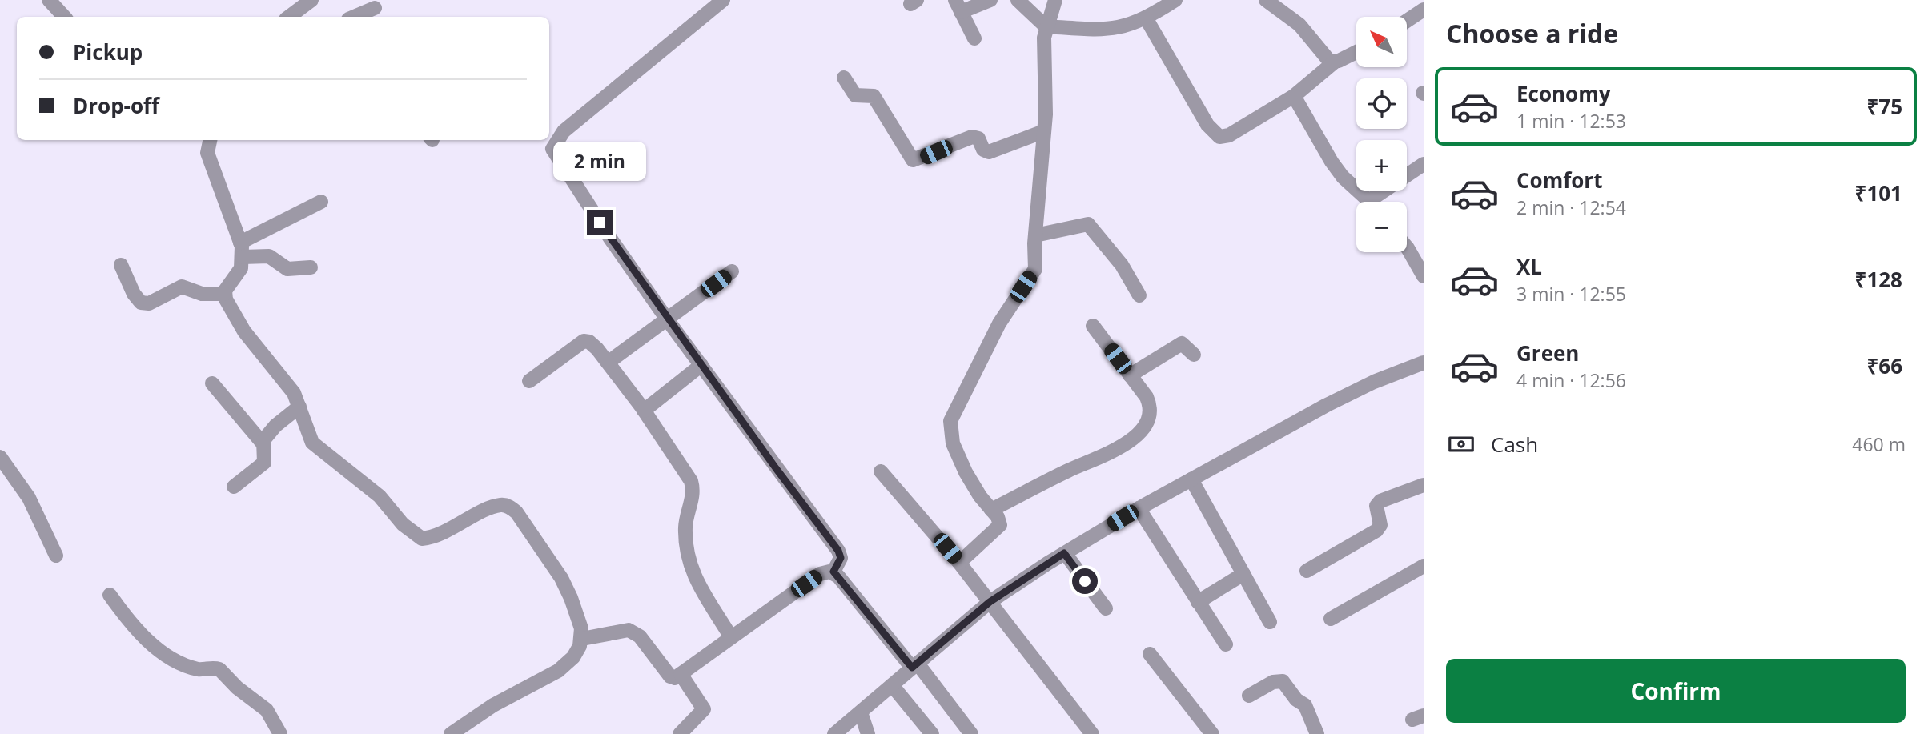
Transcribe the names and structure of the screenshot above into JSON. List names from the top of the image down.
{
  "north": "top left",
  "page": {
    "heading": "Choose a ride",
    "map_buttons": ["+", "−"],
    "banner": ["Pickup", "Drop-off"],
    "list": [
      {
        "name": "Economy",
        "note": "1 min · 12:53",
        "value": "₹75"
      },
      {
        "name": "Comfort",
        "note": "2 min · 12:54",
        "value": "₹101"
      },
      {
        "name": "XL",
        "note": "3 min · 12:55",
        "value": "₹128"
      },
      {
        "name": "Green",
        "note": "4 min · 12:56",
        "value": "₹66"
      }
    ],
    "bubble": "2 min",
    "pay": ["Cash", "460 m"],
    "buttons": "Confirm"
  }
}
